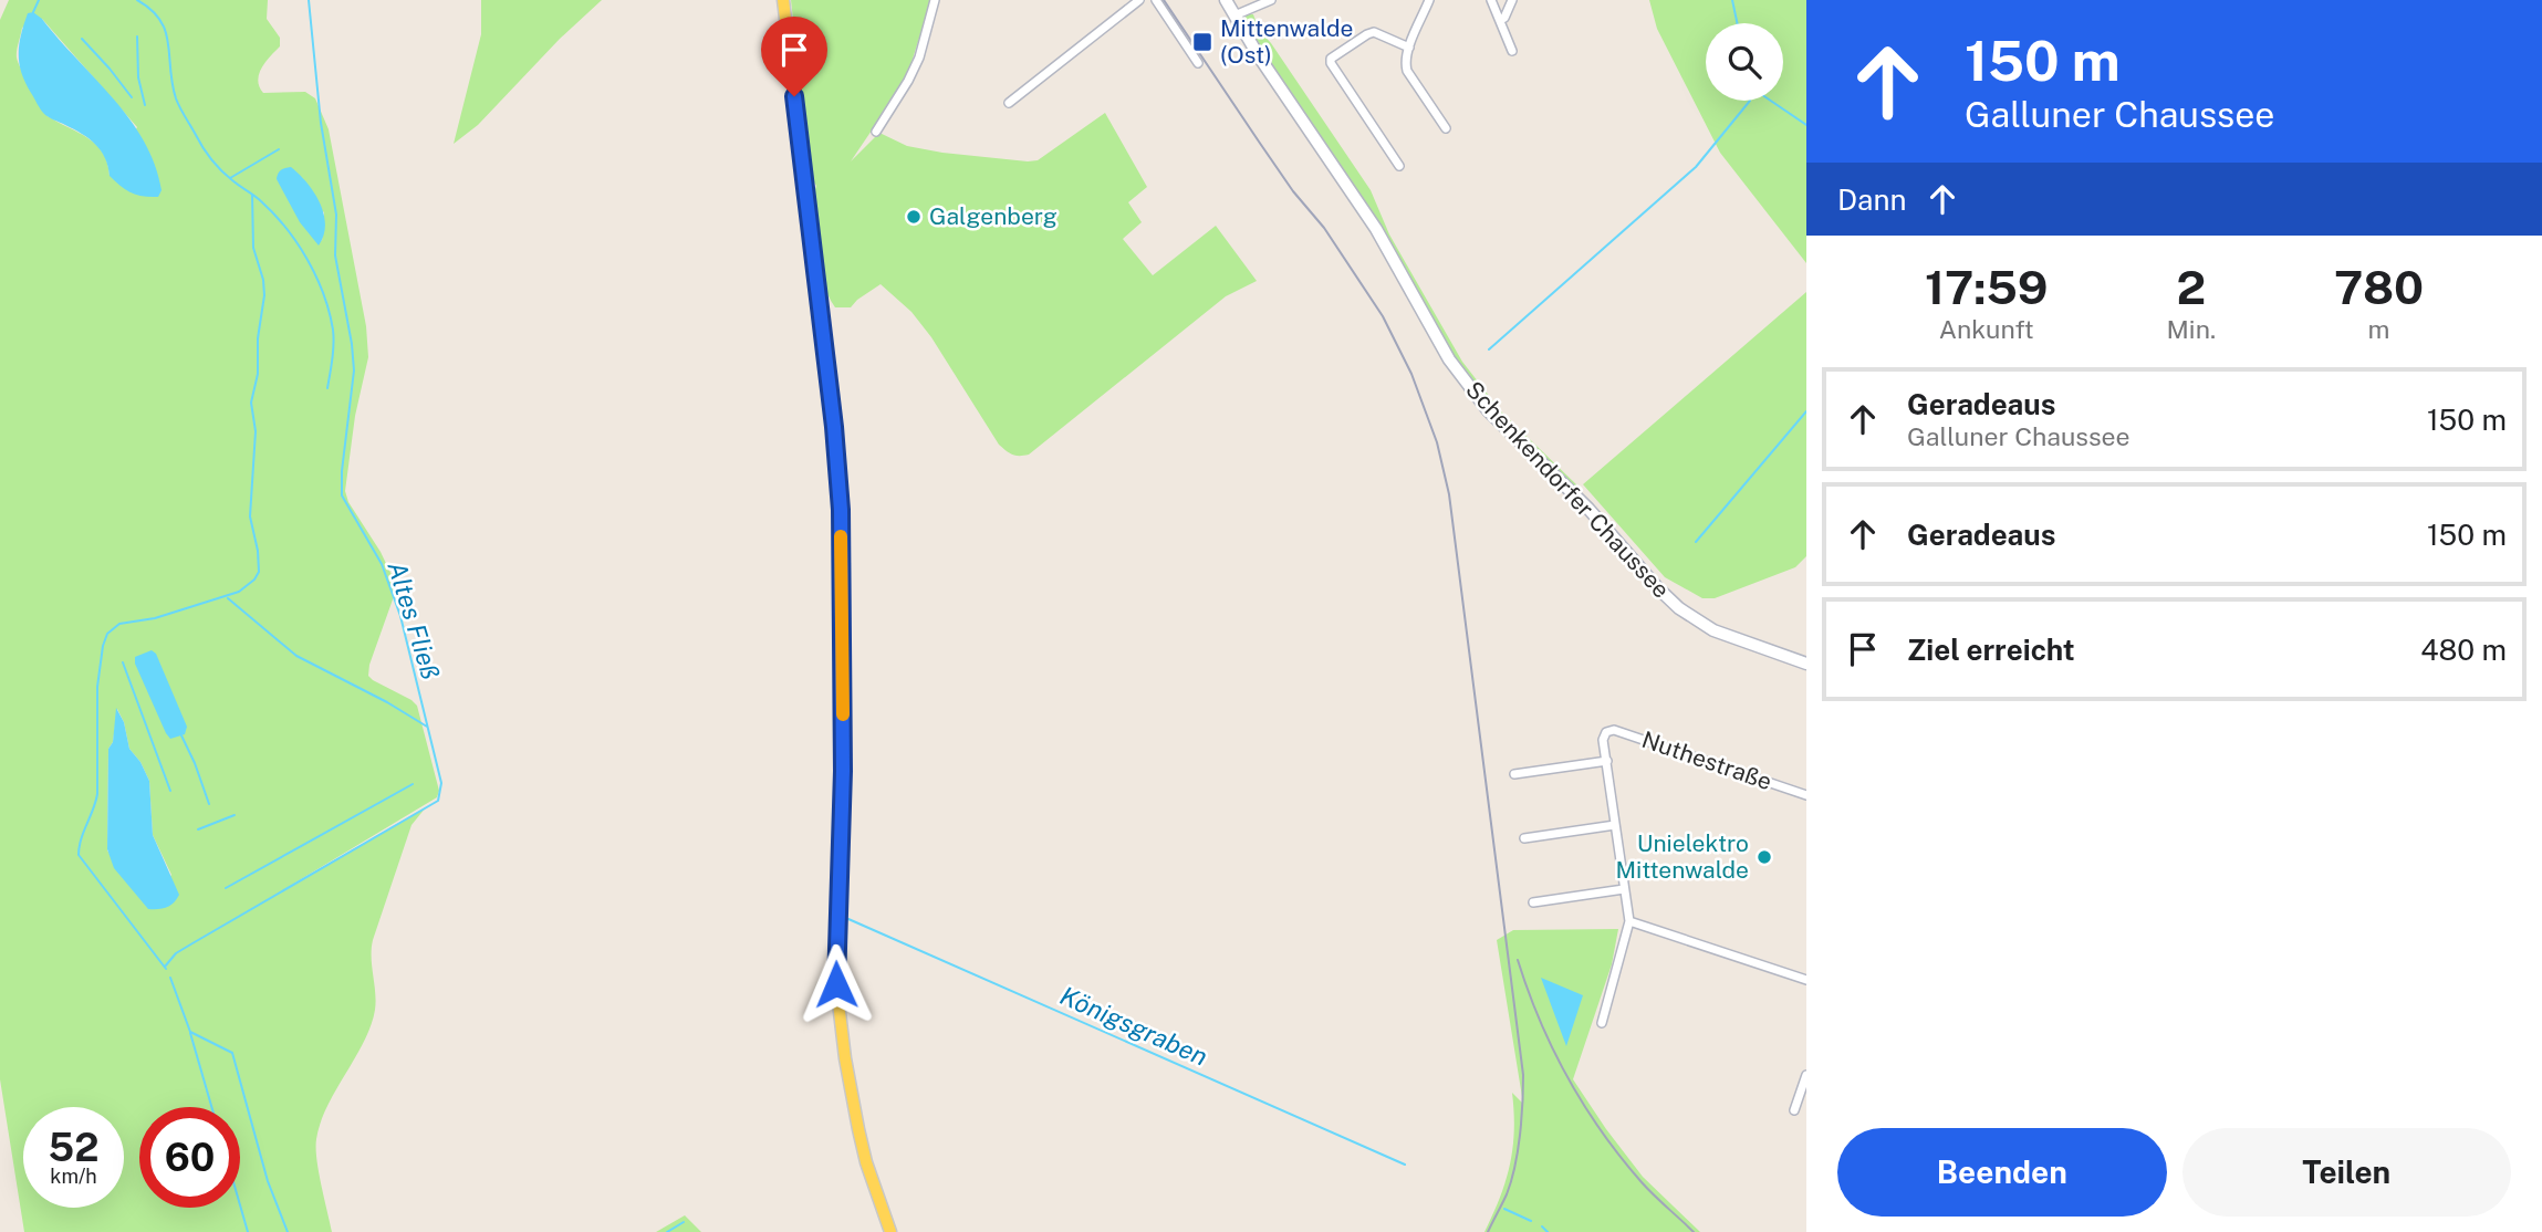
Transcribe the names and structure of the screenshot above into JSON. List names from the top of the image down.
{
  "streets": {
    "main road": ["Schenkendorfer Chaussee"],
    "street": ["Nuthestraße"]
  },
  "water": ["Altes Fließ", "Königsgraben"],
  "places": {
    "transit": ["Mittenwalde (Ost)"],
    "other": ["Galgenberg", "Unielektro Mittenwalde"]
  },
  "page": {
    "turn": ["150 m", "Galluner Chaussee"],
    "then": "Dann",
    "eta": [
      "17:59",
      "Ankunft",
      "2",
      "Min.",
      "780",
      "m"
    ],
    "list": [
      {
        "name": "Geradeaus",
        "note": "Galluner Chaussee",
        "value": "150 m"
      },
      {
        "name": "Geradeaus",
        "value": "150 m"
      },
      {
        "name": "Ziel erreicht",
        "value": "480 m"
      }
    ],
    "speed": "52 km/h",
    "limit": "60",
    "buttons": ["Beenden", "Teilen"]
  }
}
